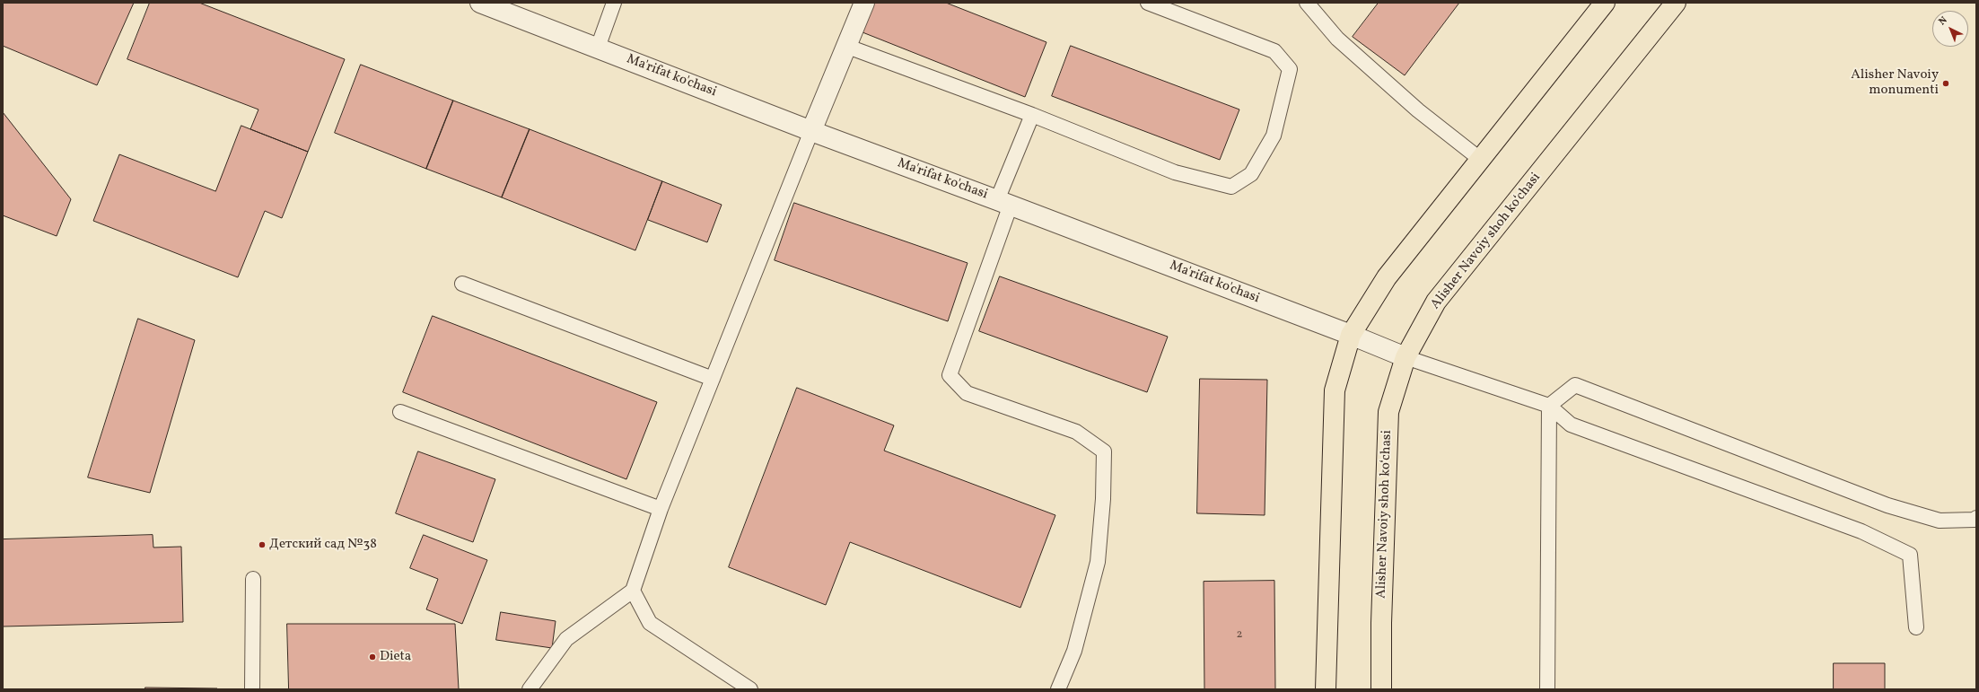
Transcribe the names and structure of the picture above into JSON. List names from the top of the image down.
{
  "streets": {
    "main road": ["Alisher Navoiy shoh koʻchasi"],
    "street": ["Ma'rifat ko'chasi"]
  },
  "crossings": [
    ["Ma'rifat ko'chasi", "Alisher Navoiy shoh koʻchasi"]
  ],
  "places": ["Alisher Navoiy monumenti", "Детский сад №38", "Dieta"],
  "house_numbers": ["2"],
  "north": "top left"
}
